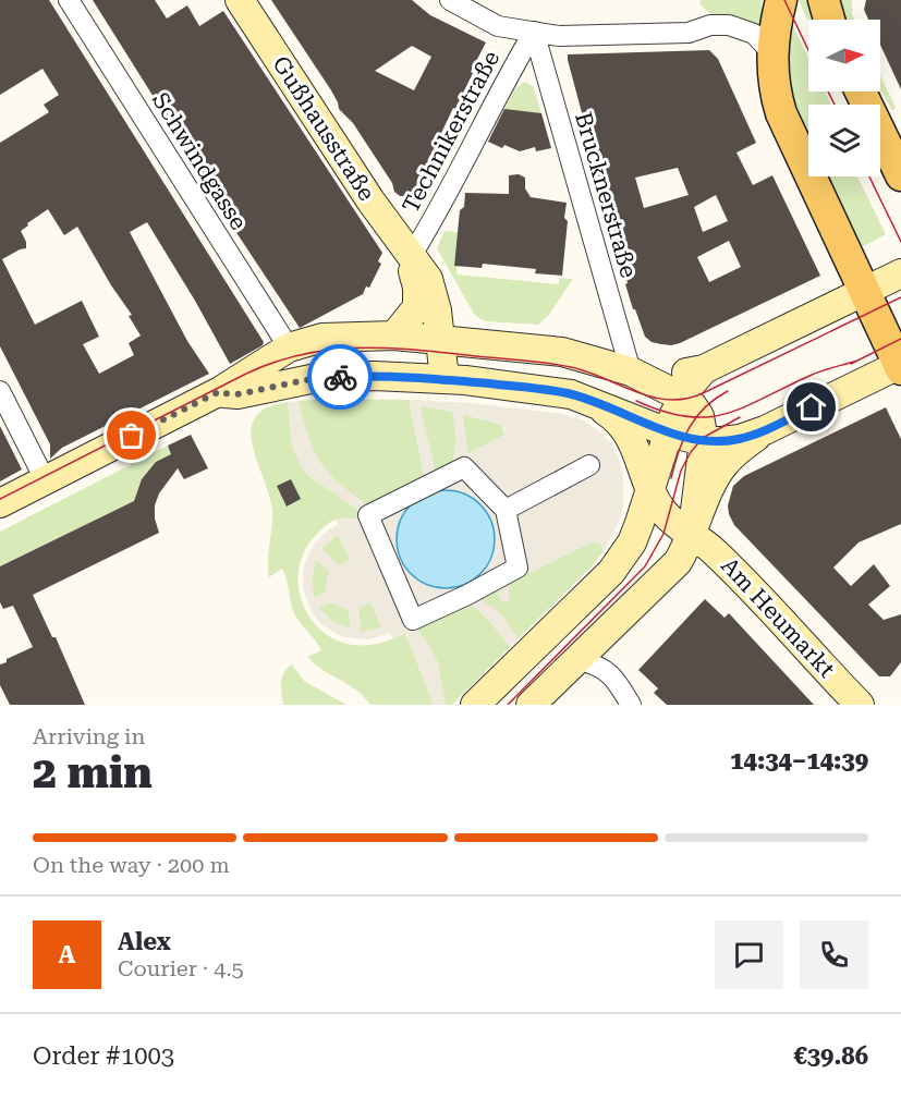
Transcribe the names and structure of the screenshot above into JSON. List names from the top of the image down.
{
  "streets": {
    "street": [
      "Gußhausstraße",
      "Technikerstraße",
      "Schwindgasse",
      "Brucknerstraße",
      "Am Heumarkt"
    ]
  },
  "crossings": [
    ["Gußhausstraße", "Technikerstraße"],
    ["Technikerstraße", "Brucknerstraße"]
  ],
  "north": "right",
  "page": {
    "heading": ["2 min", "Arriving in", "14:34–14:39"],
    "panel": [
      "Alex",
      "Courier · 4.5",
      "Order #1003",
      "€39.86"
    ],
    "bar": "On the way · 200 m",
    "round": "A"
  }
}
